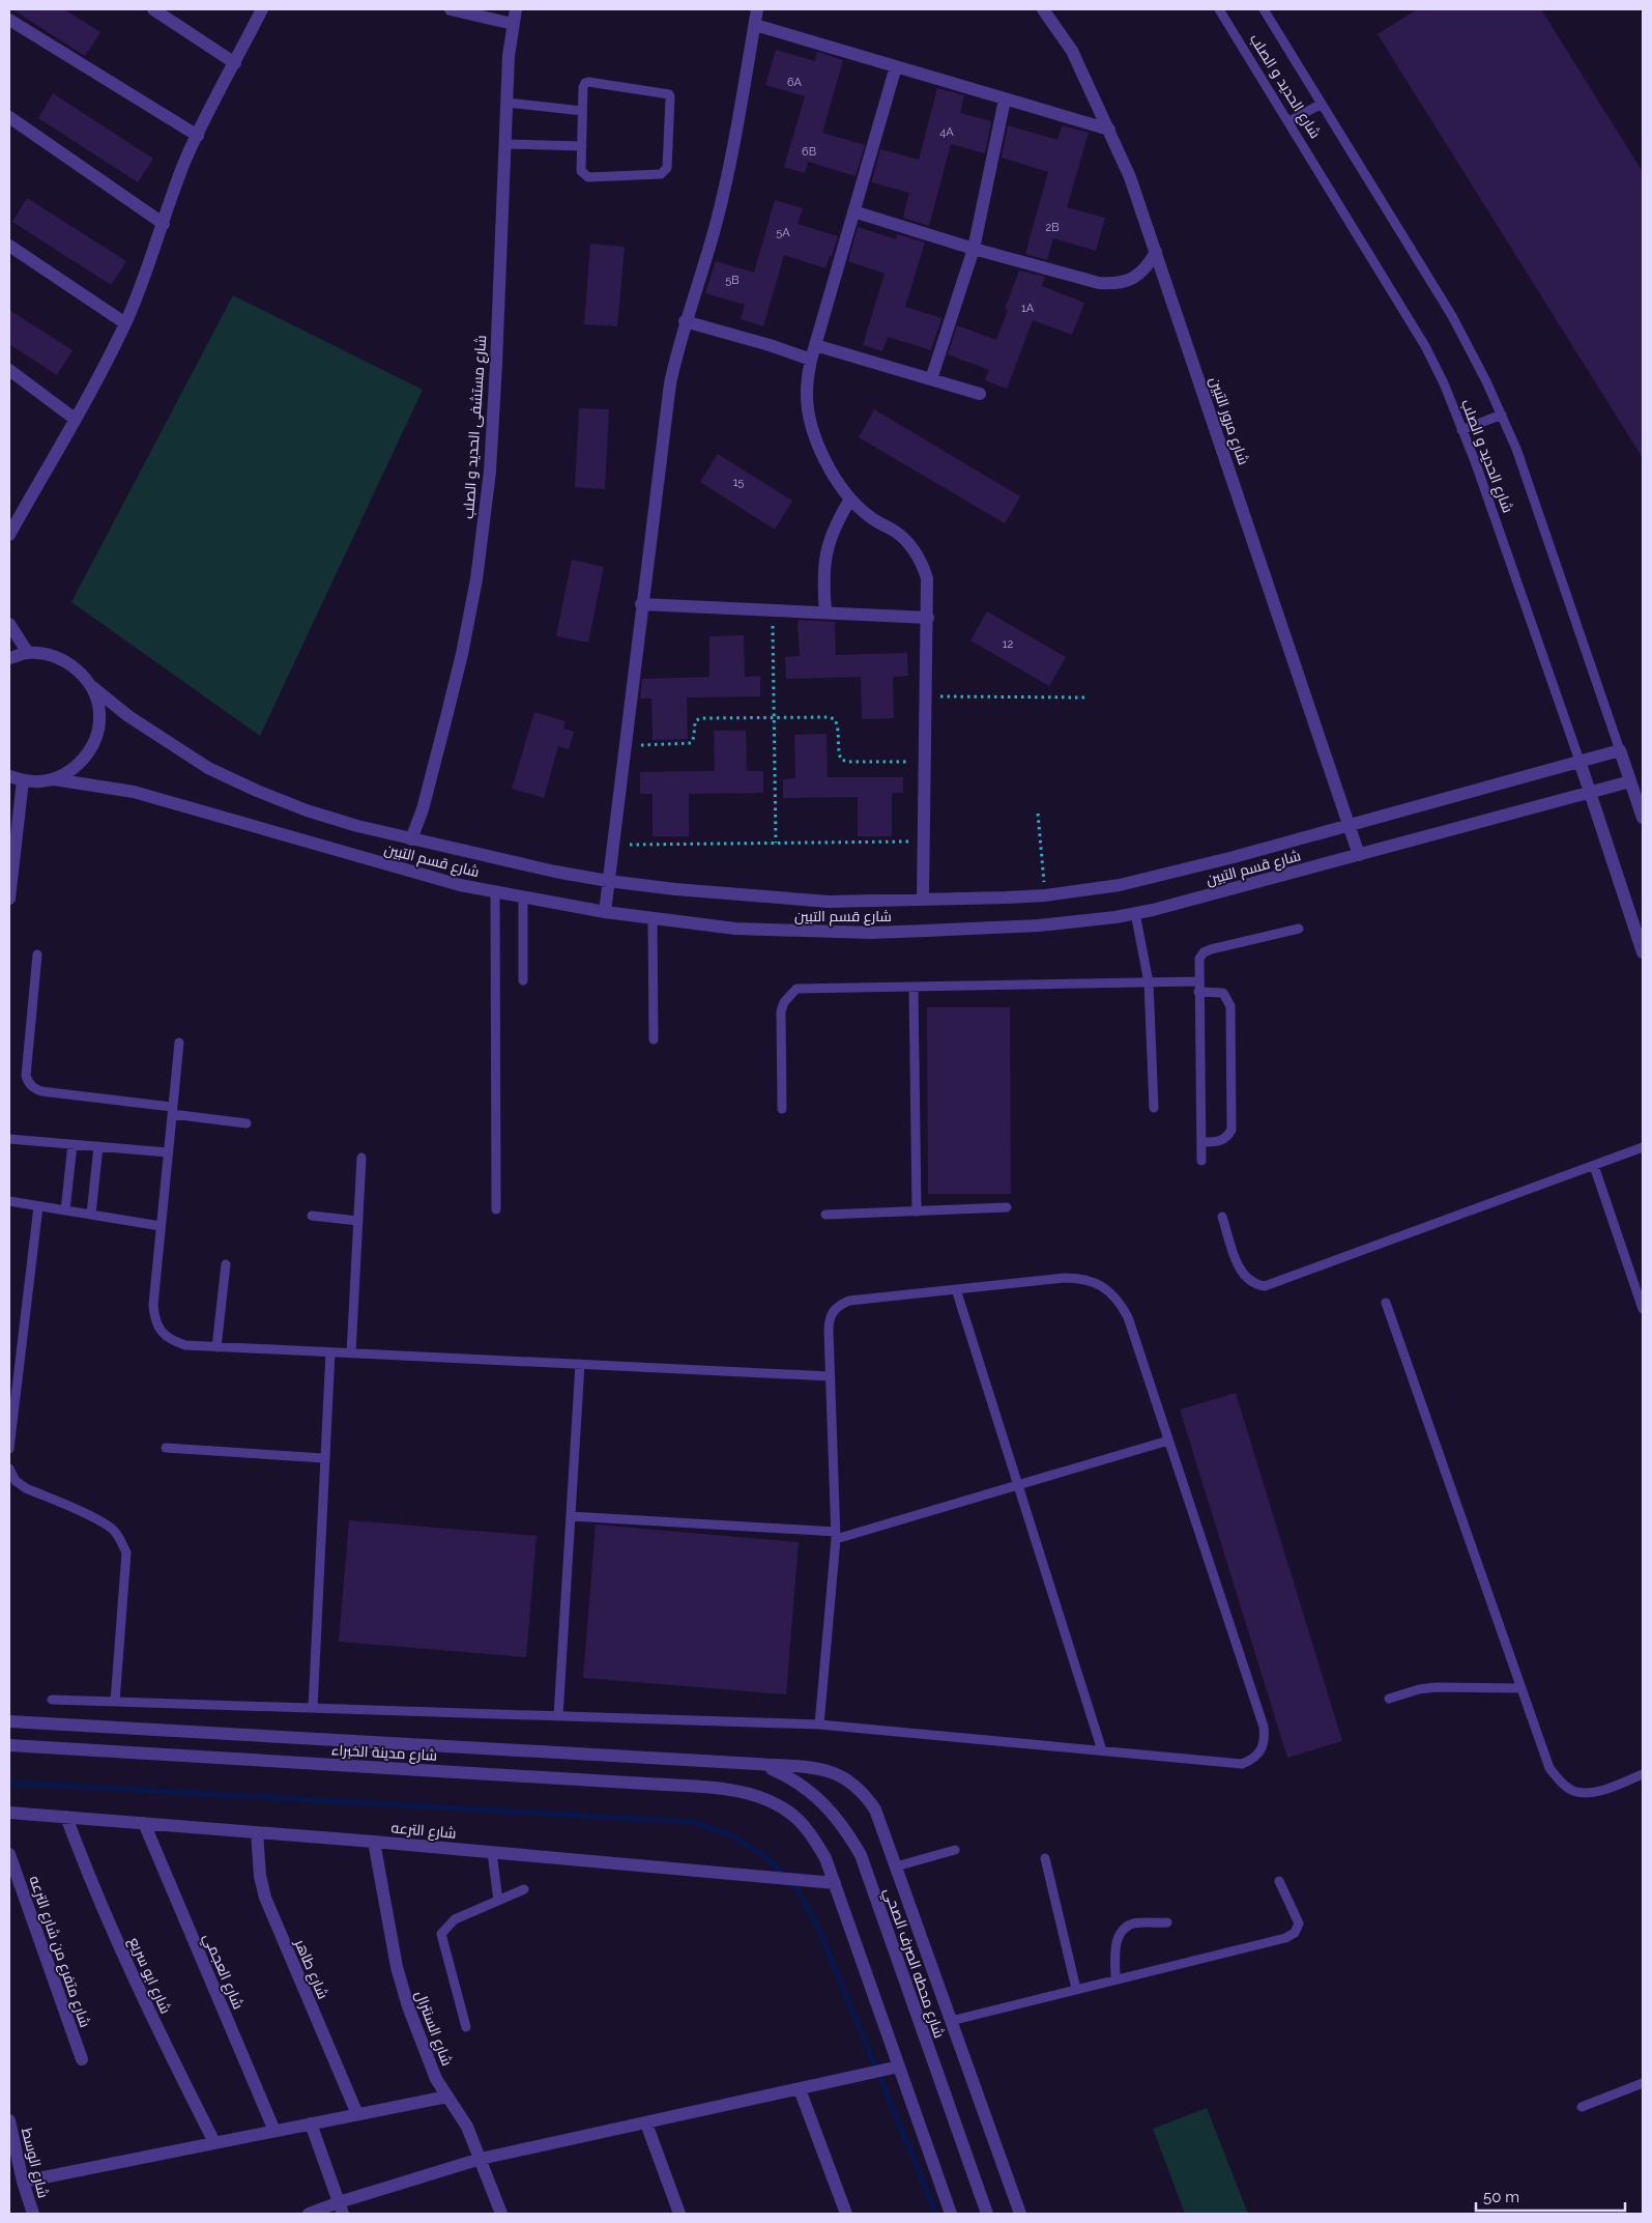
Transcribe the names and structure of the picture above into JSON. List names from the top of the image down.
{
  "streets": {
    "street": [
      "شارع الحديد و الصلب",
      "شارع مرور التبين",
      "شارع مستشفى الحديد و الصلب",
      "شارع قسم التبين",
      "شارع مدينة الخبراء",
      "شارع الترعه",
      "شارع متفرع من شارع الترعه",
      "شارع محطه الصرف الصحي",
      "شارع طاهر",
      "شارع العجمي",
      "شارع ابو سريع",
      "شارع السنترال",
      "شارع الوسط"
    ]
  },
  "crossings": [
    ["شارع الحديد و الصلب", "شارع قسم التبين"],
    ["شارع مرور التبين", "شارع قسم التبين"],
    ["شارع مستشفى الحديد و الصلب", "شارع قسم التبين"],
    ["شارع مدينة الخبراء", "شارع الترعه"],
    ["شارع مدينة الخبراء", "شارع محطه الصرف الصحي"],
    ["شارع الترعه", "شارع طاهر"],
    ["شارع الترعه", "شارع العجمي"],
    ["شارع الترعه", "شارع ابو سريع"],
    ["شارع الترعه", "شارع السنترال"]
  ],
  "house_numbers": [
    "6A",
    "4A",
    "6B",
    "2B",
    "5A",
    "5B",
    "1A",
    "15",
    "12"
  ],
  "scale_bar": "50 m"
}
